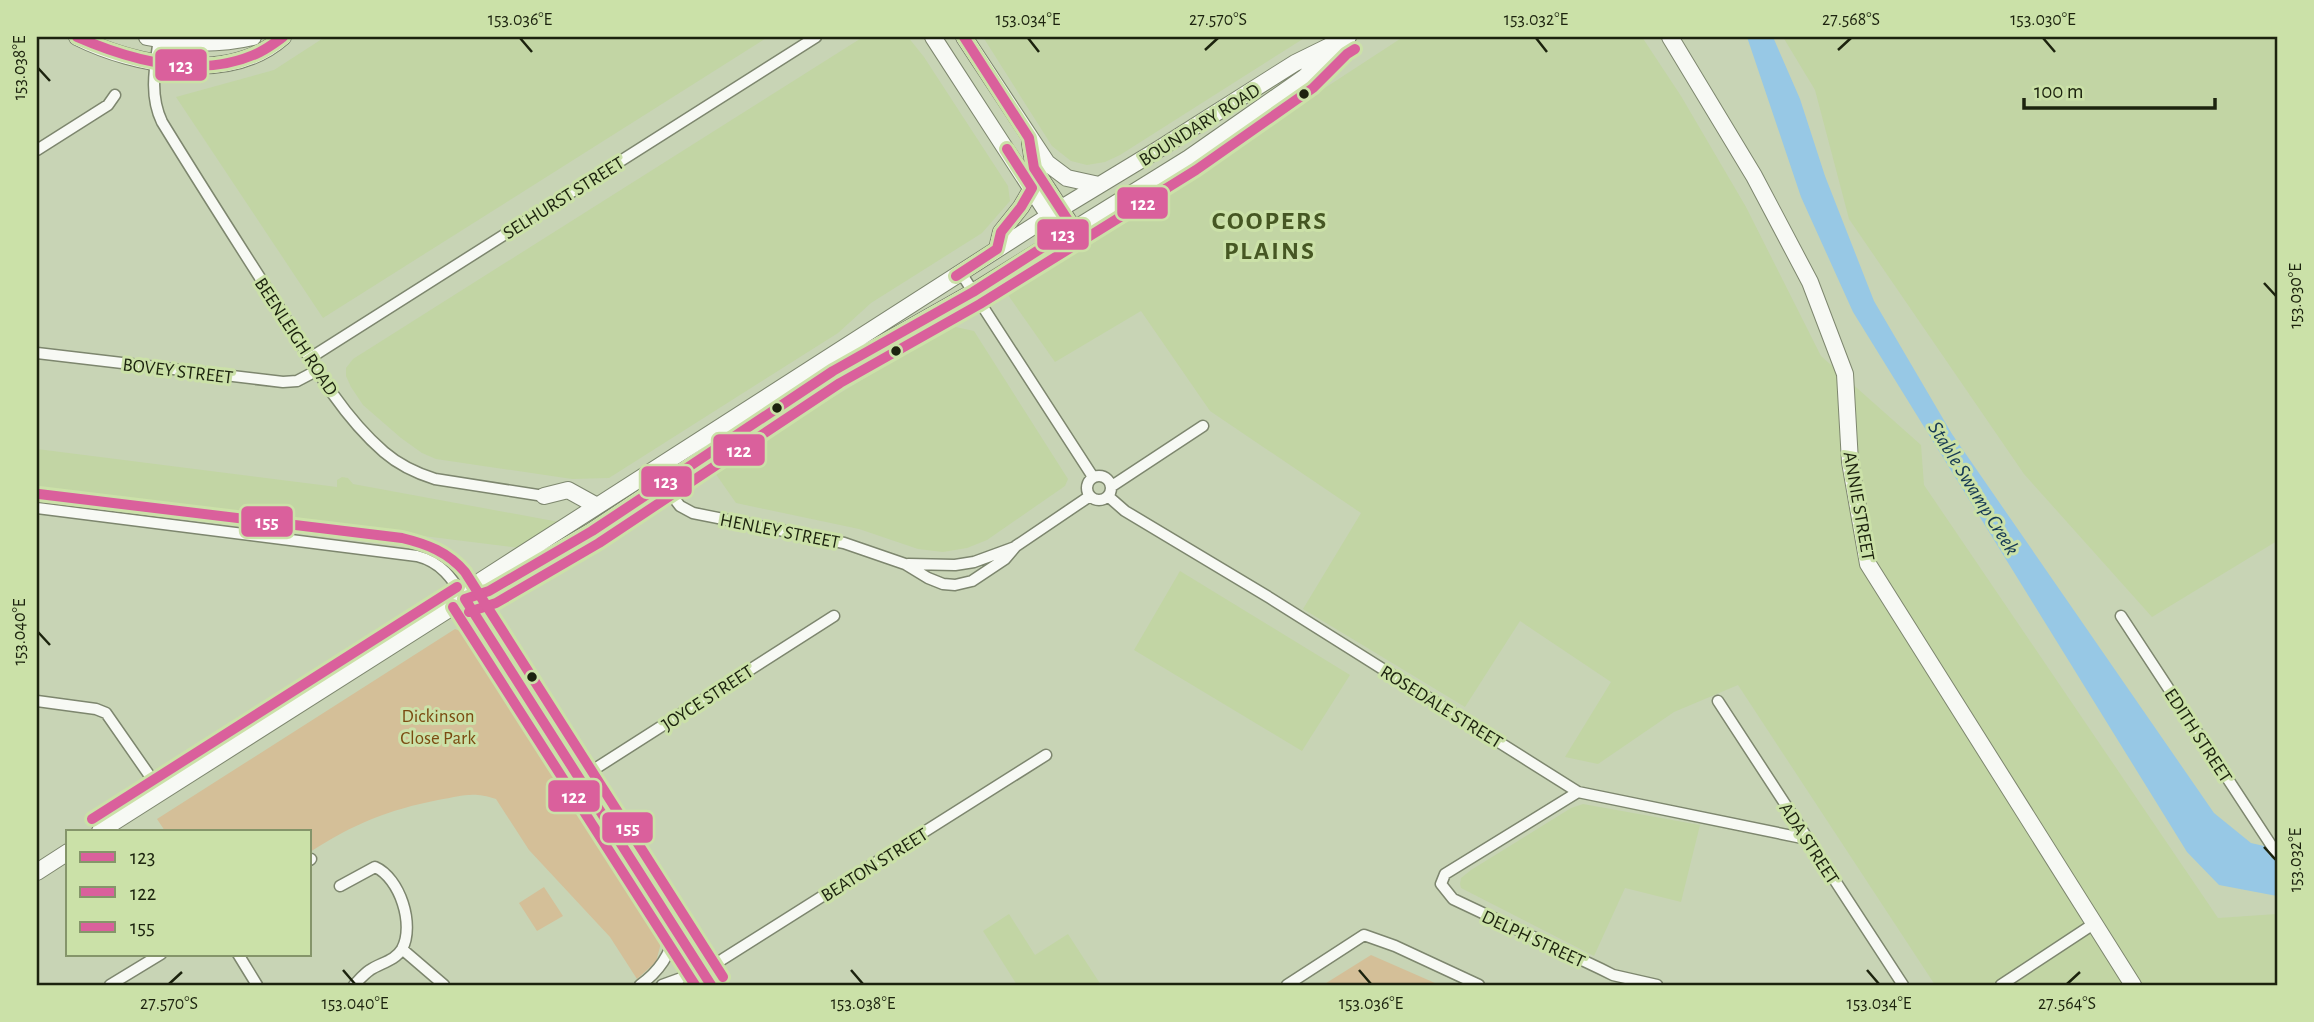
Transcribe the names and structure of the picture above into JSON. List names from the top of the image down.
{
  "streets": {
    "main road": ["BOUNDARY ROAD", "ANNIE STREET"],
    "street": [
      "SELHURST STREET",
      "BEENLEIGH ROAD",
      "BOVEY STREET",
      "HENLEY STREET",
      "JOYCE STREET",
      "ROSEDALE STREET",
      "EDITH STREET",
      "ADA STREET",
      "BEATON STREET",
      "DELPH STREET"
    ]
  },
  "crossings": [
    ["BOUNDARY ROAD", "HENLEY STREET"],
    ["SELHURST STREET", "BEENLEIGH ROAD"],
    ["BEENLEIGH ROAD", "BOVEY STREET"],
    ["HENLEY STREET", "ROSEDALE STREET"],
    ["ROSEDALE STREET", "ADA STREET"],
    ["ROSEDALE STREET", "DELPH STREET"]
  ],
  "districts": ["COOPERS PLAINS"],
  "water": ["Stable Swamp Creek"],
  "parks": ["Dickinson Close Park"],
  "lines": ["transit line 123", "transit line 122", "transit line 155"],
  "legend": ["123", "122", "155"],
  "scale_bar": "100 m",
  "coordinates": [
    "153.036°E",
    "153.034°E",
    "27.570°S",
    "153.032°E",
    "27.568°S",
    "153.030°E",
    "153.038°E",
    "153.040°E",
    "27.564°S"
  ]
}
